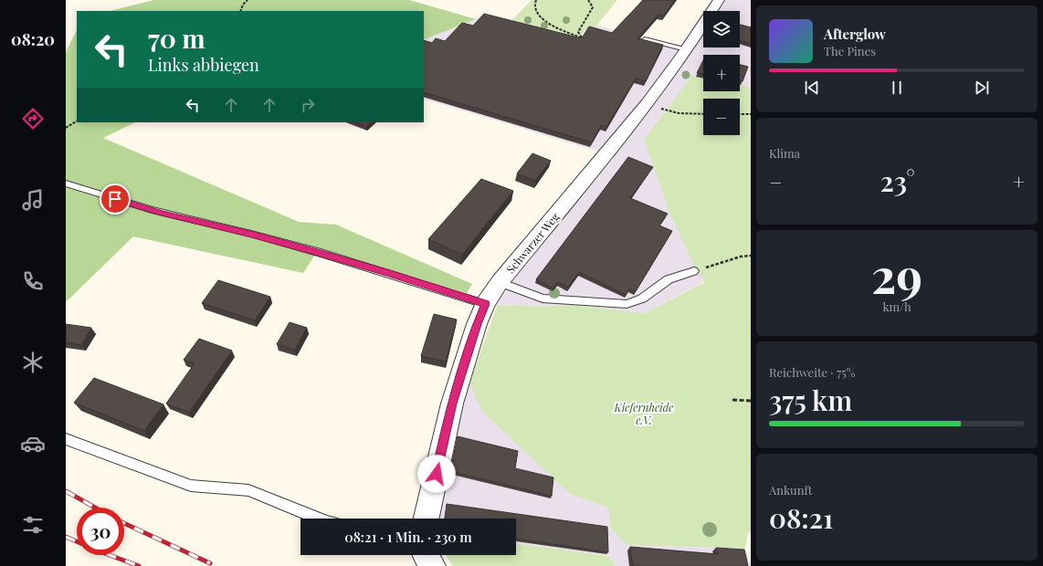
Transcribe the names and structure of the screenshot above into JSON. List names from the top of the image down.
{
  "streets": {
    "street": ["Schwarzer Weg"]
  },
  "parks": ["Kiefernheide e.V."],
  "page": {
    "tabs": "08:20",
    "map_buttons": ["+", "−"],
    "turn": ["70 m", "Links abbiegen"],
    "song": ["Afterglow", "The Pines"],
    "tile": [
      "Klima",
      ["29", "km/h"],
      ["Reichweite · 75%", "375 km"],
      ["Ankunft", "08:21"]
    ],
    "heat": ["−", "23°", "+"],
    "limit": "30",
    "trip": "08:21 · 1 Min. · 230 m"
  }
}
